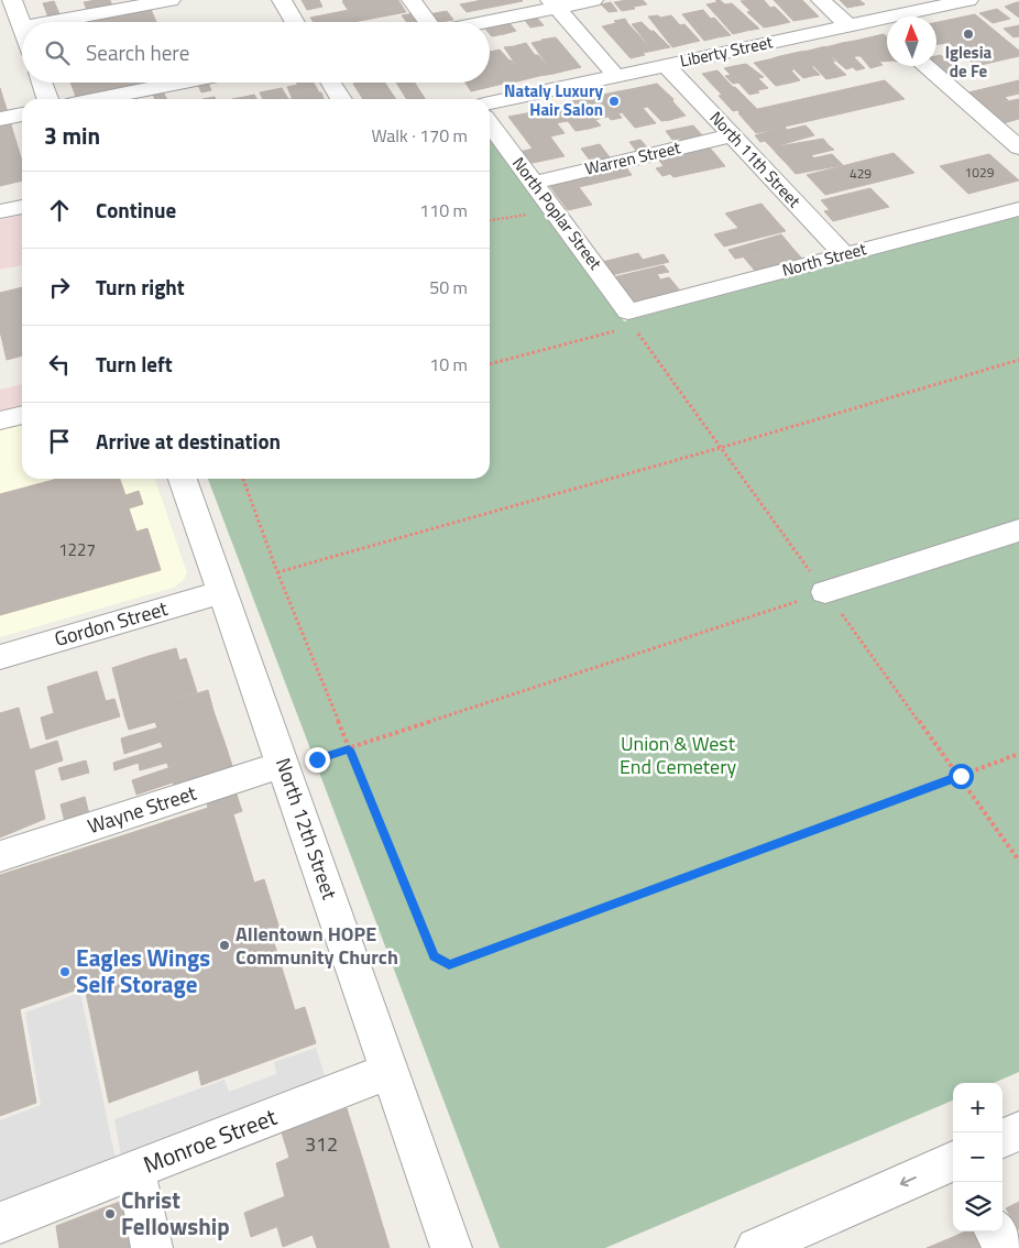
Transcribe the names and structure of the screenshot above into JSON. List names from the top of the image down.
{
  "streets": {
    "street": [
      "Liberty Street",
      "Warren Street",
      "North 11th Street",
      "North Poplar Street",
      "North Street",
      "Gordon Street",
      "Wayne Street",
      "North 12th Street",
      "Monroe Street"
    ]
  },
  "crossings": [
    ["Liberty Street", "North 11th Street"],
    ["Warren Street", "North 11th Street"],
    ["Warren Street", "North Poplar Street"],
    ["North 11th Street", "North Street"],
    ["North Poplar Street", "North Street"],
    ["Gordon Street", "North 12th Street"],
    ["Wayne Street", "North 12th Street"],
    ["North 12th Street", "Monroe Street"]
  ],
  "parks": ["Union & West End Cemetery"],
  "places": [
    "Iglesia de Fe",
    "Nataly Luxury Hair Salon",
    "Allentown HOPE Community Church",
    "Eagles Wings Self Storage",
    "Christ Fellowship"
  ],
  "house_numbers": [
    "1029",
    "429",
    "1227",
    "312"
  ],
  "north": "top",
  "page": {
    "search": "Search here",
    "heading": ["3 min", "Walk · 170 m"],
    "list": [
      ["Continue", "110 m"],
      ["Turn right", "50 m"],
      ["Turn left", "10 m"],
      "Arrive at destination"
    ],
    "map_buttons": ["+", "−"]
  }
}
